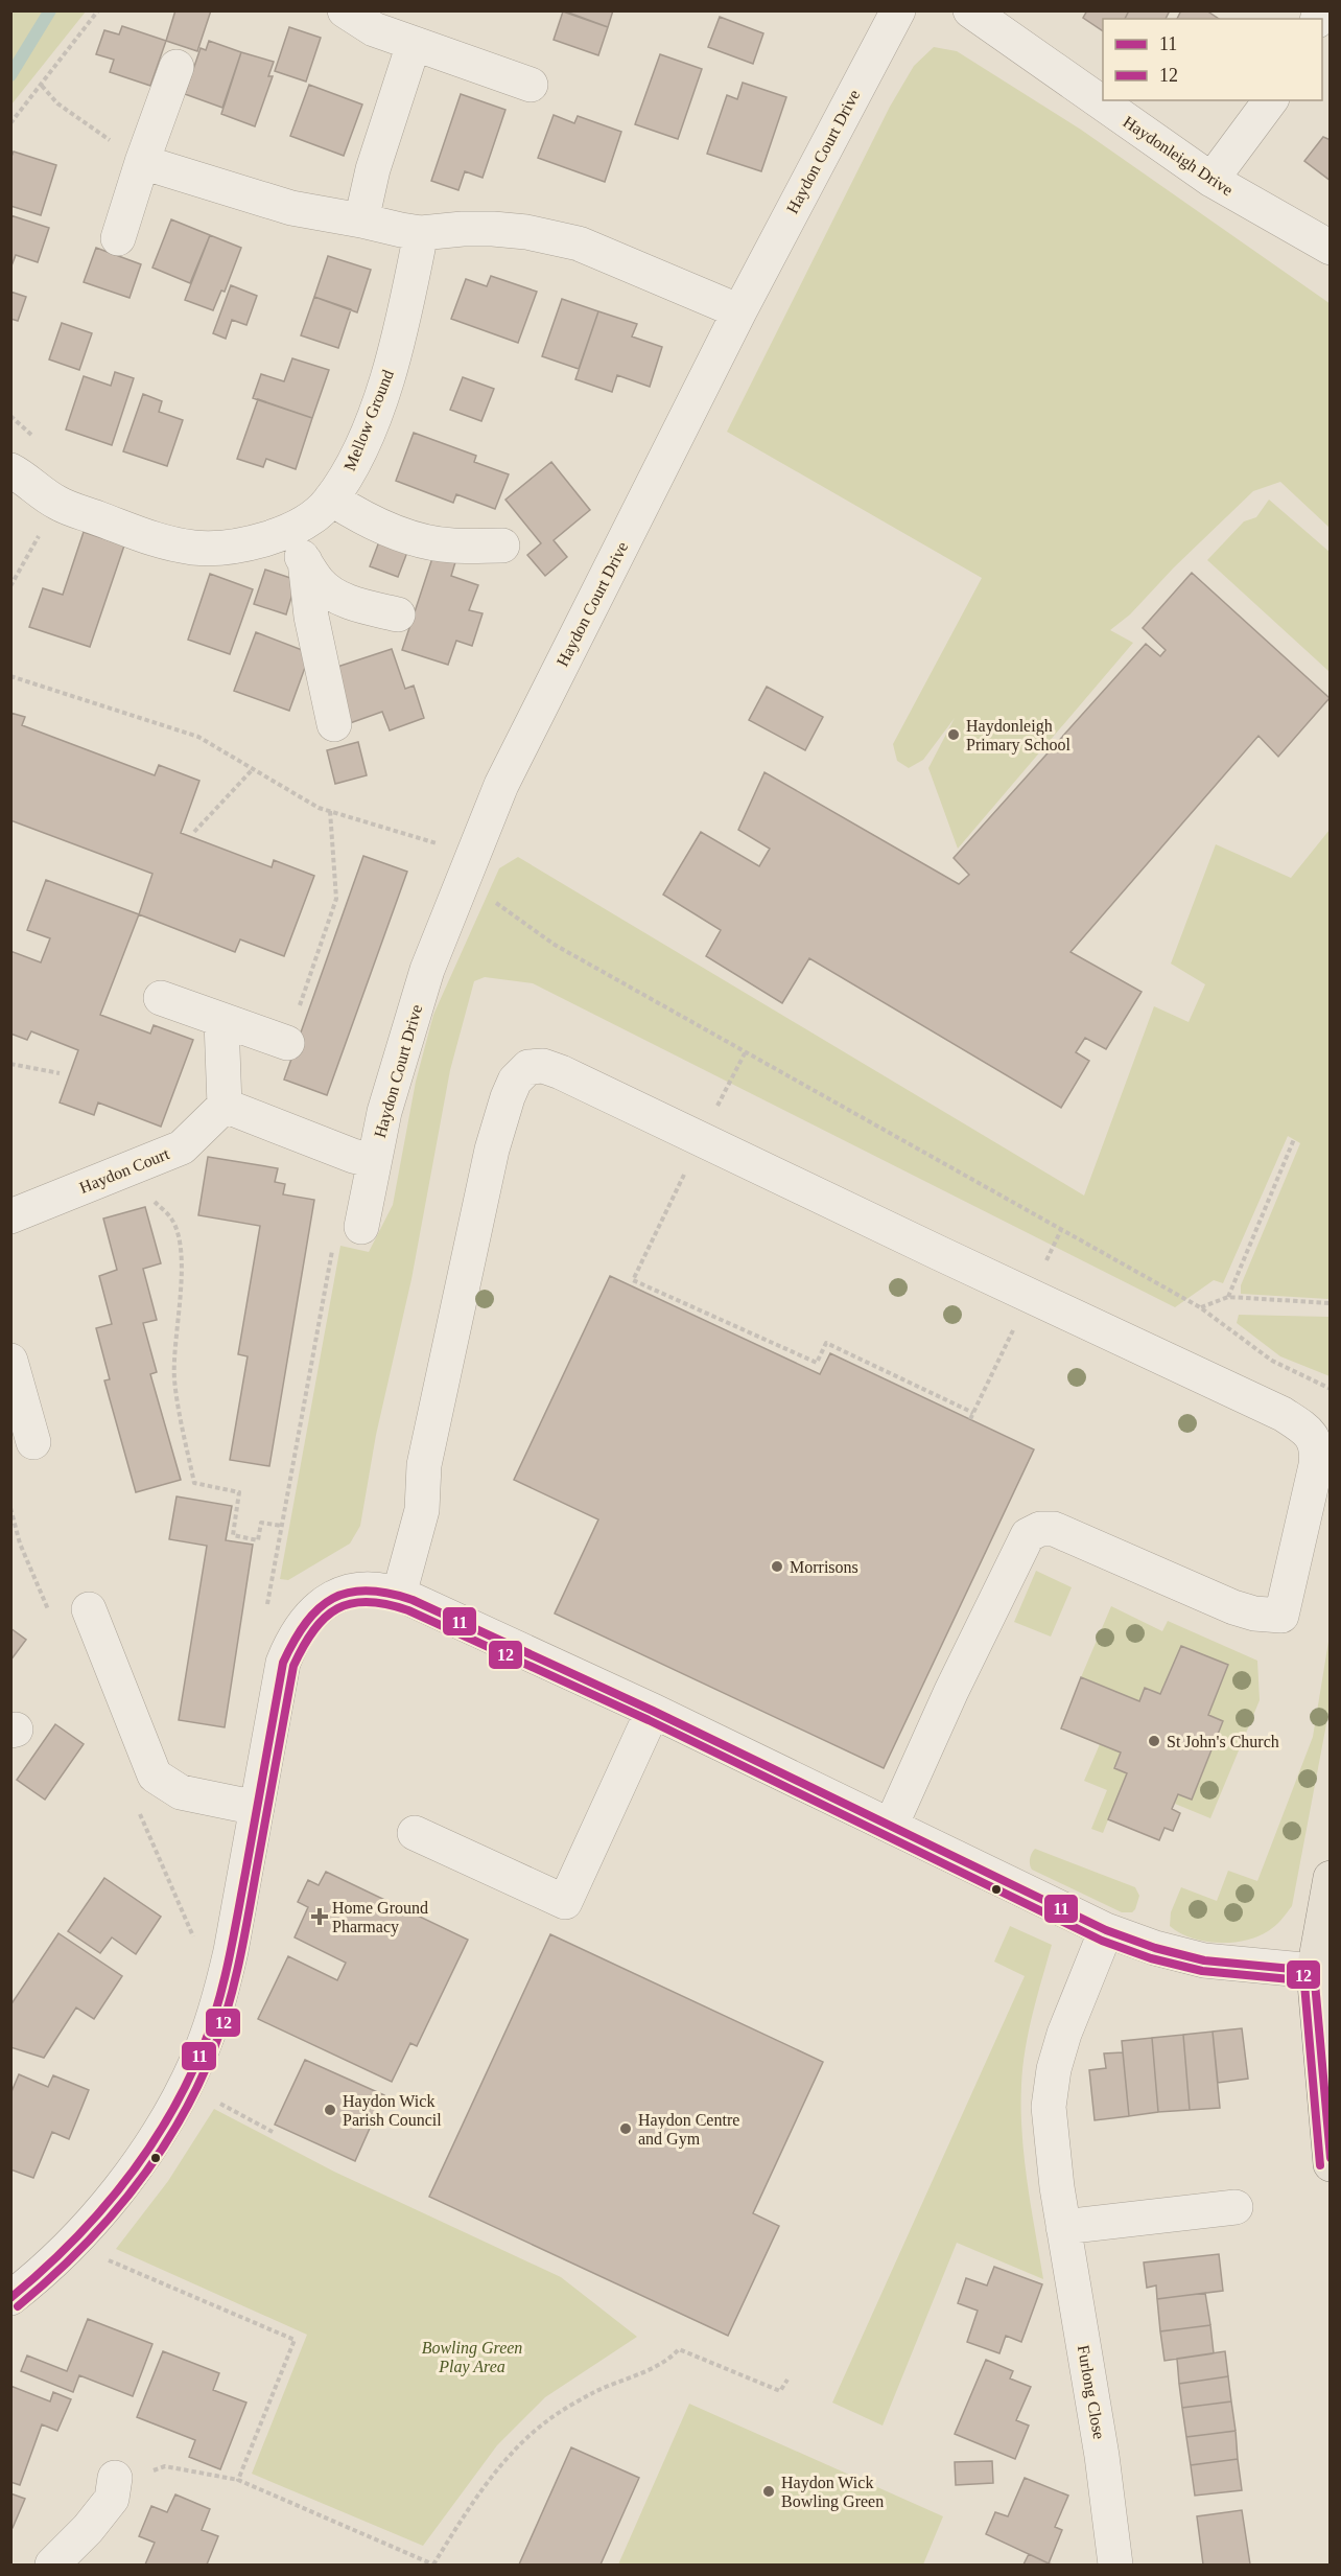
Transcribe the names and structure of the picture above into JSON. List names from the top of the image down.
{
  "streets": {
    "street": [
      "Haydon Court Drive",
      "Haydonleigh Drive",
      "Mellow Ground",
      "Haydon Court",
      "Furlong Close"
    ]
  },
  "parks": ["Bowling Green Play Area"],
  "places": {
    "other": [
      "Haydonleigh Primary School",
      "Morrisons",
      "St John's Church",
      "Haydon Wick Parish Council",
      "Haydon Centre and Gym",
      "Haydon Wick Bowling Green"
    ],
    "health": ["Home Ground Pharmacy"]
  },
  "lines": ["transit line 11", "transit line 12"],
  "legend": ["11", "12"]
}
